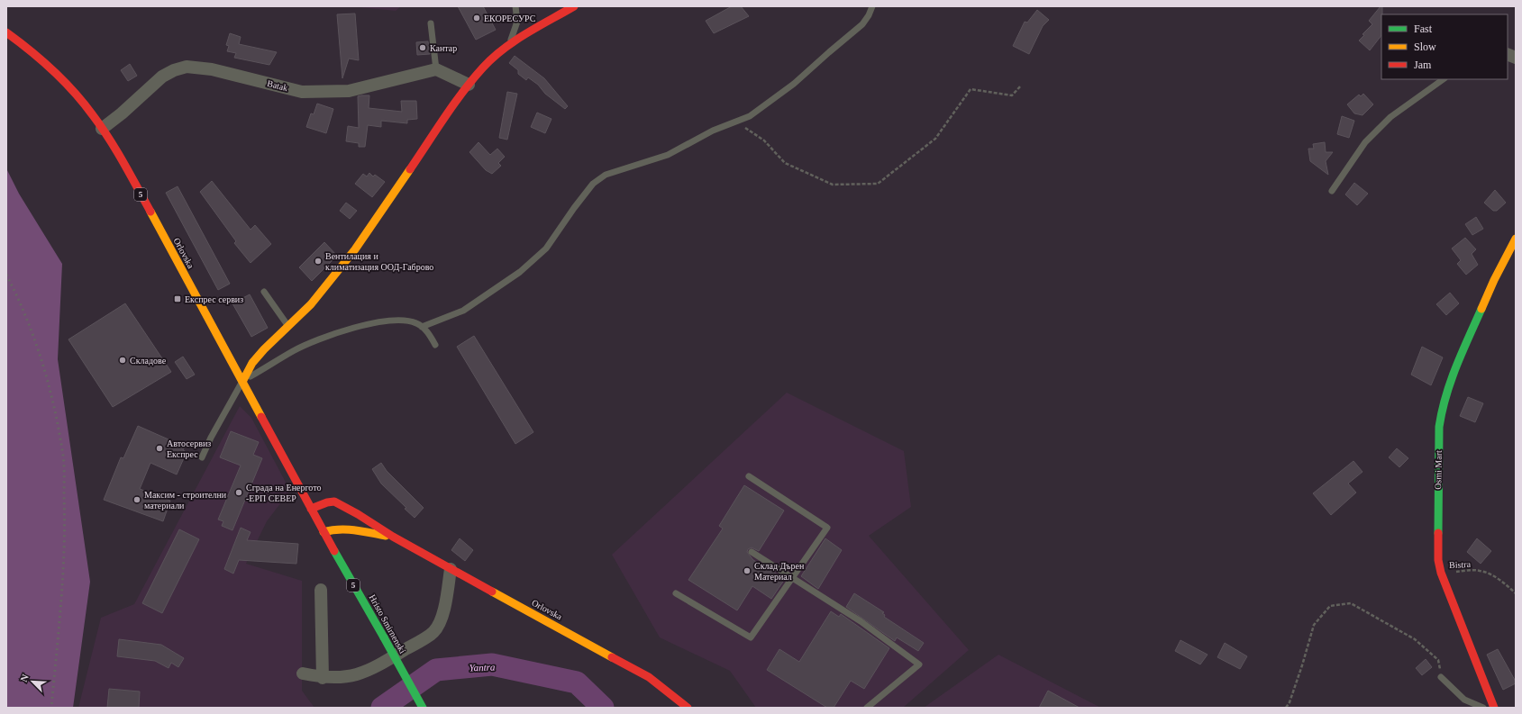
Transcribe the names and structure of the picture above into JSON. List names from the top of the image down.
{
  "streets": {
    "street": [
      "Batak",
      "5",
      "Orlovska",
      "Osmi Mart",
      "Hristo Smirnenski"
    ],
    "path": ["Bistra"]
  },
  "crossings": [
    ["Batak", "Orlovska"],
    ["Orlovska", "Hristo Smirnenski"],
    ["Osmi Mart", "Bistra"]
  ],
  "water": ["Yantra"],
  "places": {
    "other": [
      "ЕКОРЕСУРС",
      "Кантар",
      "Вентилация и климатизация ООД-Габрово",
      "Складове",
      "Автосервиз Експрес",
      "Сграда на Енергото -ЕРП СЕВЕР",
      "Максим - строителни материали",
      "Склад Дърен Материал"
    ],
    "transit": ["Експрес сервиз"]
  },
  "legend": ["Fast", "Slow", "Jam"],
  "north": "top left"
}
